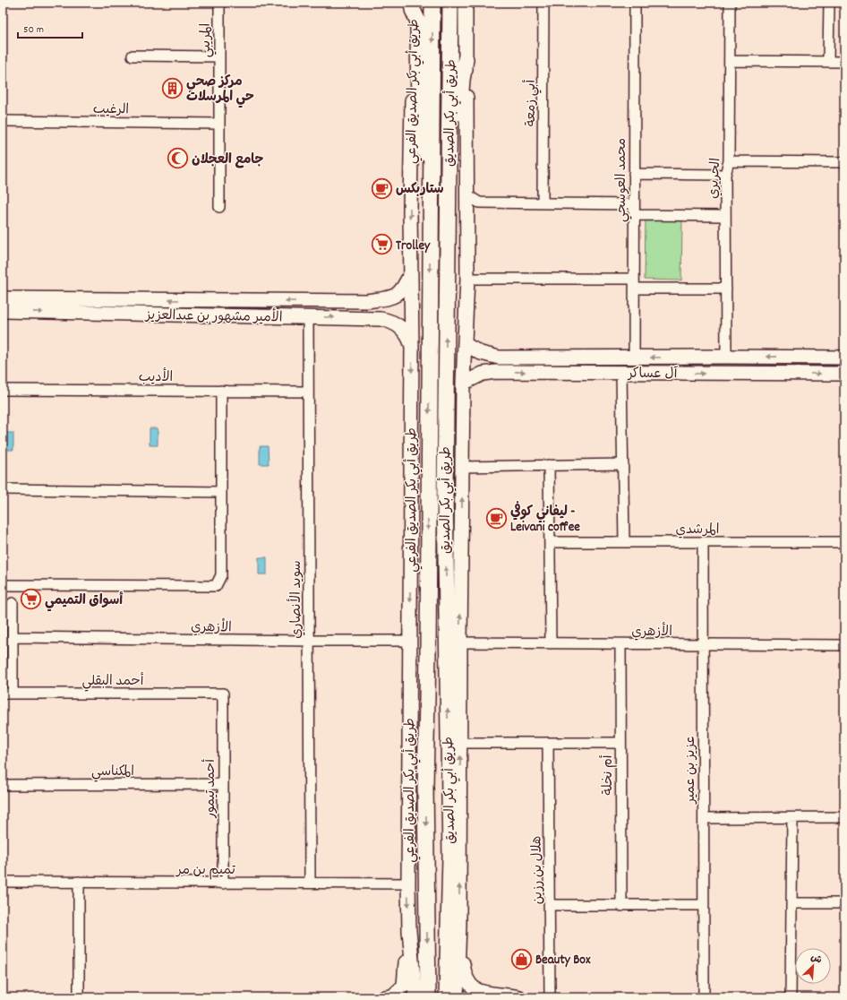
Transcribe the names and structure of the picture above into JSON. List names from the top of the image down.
{
  "streets": {
    "main road": ["طريق أبي بكر الصديق"],
    "street": [
      "المريبي",
      "طريق أبي بكر الصديق الفرعي",
      "أبي زمعة",
      "الرغيب",
      "الحريري",
      "محمد العوسجي",
      "الأمير مشهور بن عبدالعزيز",
      "آل عساكر",
      "الأديب",
      "المرشدي",
      "سويد الأنصاري",
      "الأزهري",
      "أحمد البقلي",
      "عزيز بن عمير",
      "المكناسي",
      "أم نخلة",
      "أحمد تيمور",
      "تميم بن مر",
      "هلال بن رزين"
    ]
  },
  "crossings": [
    ["المريبي", "الرغيب"],
    ["طريق أبي بكر الصديق الفرعي", "الأمير مشهور بن عبدالعزيز"],
    ["طريق أبي بكر الصديق الفرعي", "الأزهري"],
    ["طريق أبي بكر الصديق الفرعي", "تميم بن مر"],
    ["الحريري", "آل عساكر"],
    ["محمد العوسجي", "آل عساكر"],
    ["الأمير مشهور بن عبدالعزيز", "سويد الأنصاري"],
    ["الأديب", "سويد الأنصاري"],
    ["المرشدي", "عزيز بن عمير"],
    ["سويد الأنصاري", "الأزهري"],
    ["سويد الأنصاري", "تميم بن مر"],
    ["الأزهري", "عزيز بن عمير"],
    ["الأزهري", "أم نخلة"],
    ["أحمد البقلي", "أحمد تيمور"],
    ["المكناسي", "أحمد تيمور"],
    ["أحمد تيمور", "تميم بن مر"]
  ],
  "places": {
    "building": ["مركز صحي حي المرسلات"],
    "mosque": ["جامع العجلان"],
    "cafe": ["ستاربكس", "ليفاني كوفي - Leivani coffee"],
    "supermarket": ["Trolley", "أسواق التميمي"],
    "shop": ["Beauty Box"]
  },
  "scale_bar": "50 m",
  "north": "top right"
}
